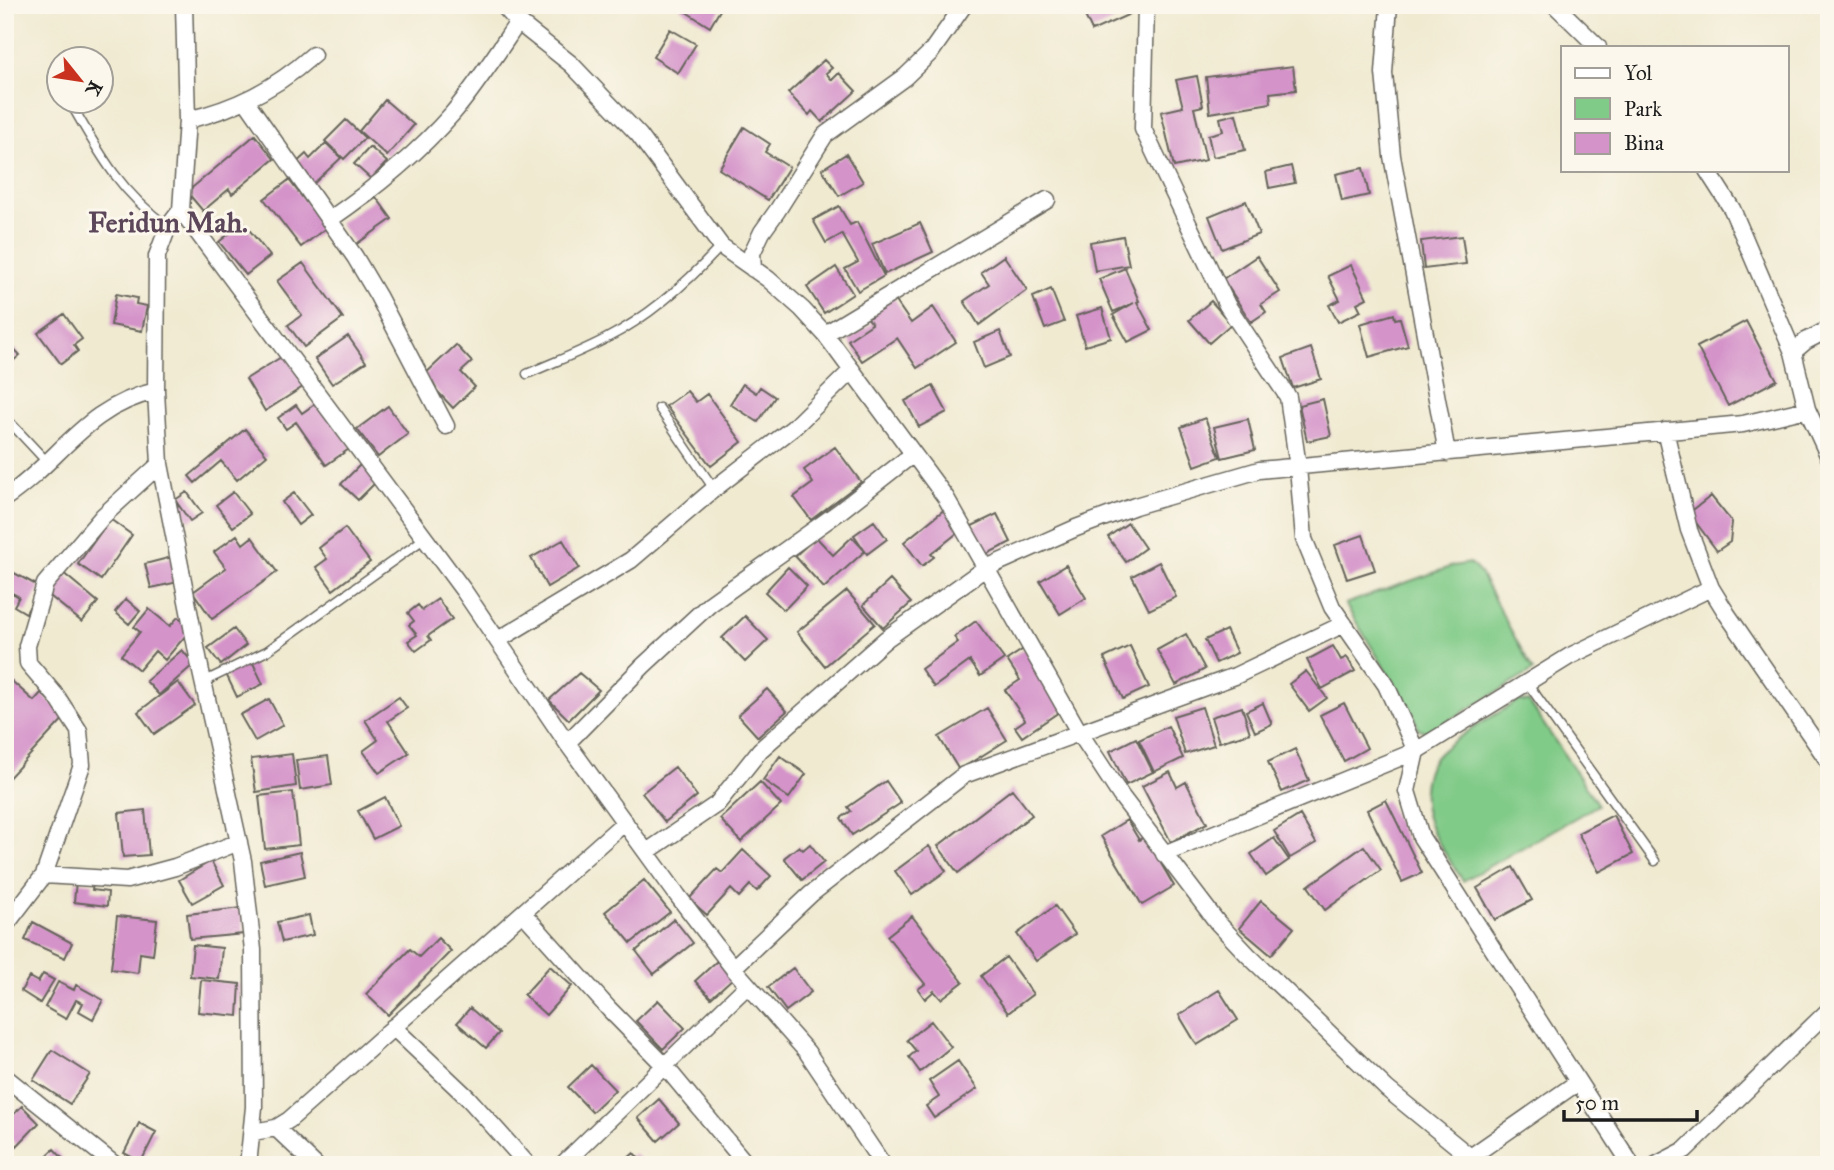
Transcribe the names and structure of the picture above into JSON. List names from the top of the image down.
{
  "districts": ["Feridun Mah."],
  "legend": ["Yol", "Park", "Bina"],
  "scale_bar": "50 m",
  "north": "bottom right"
}
